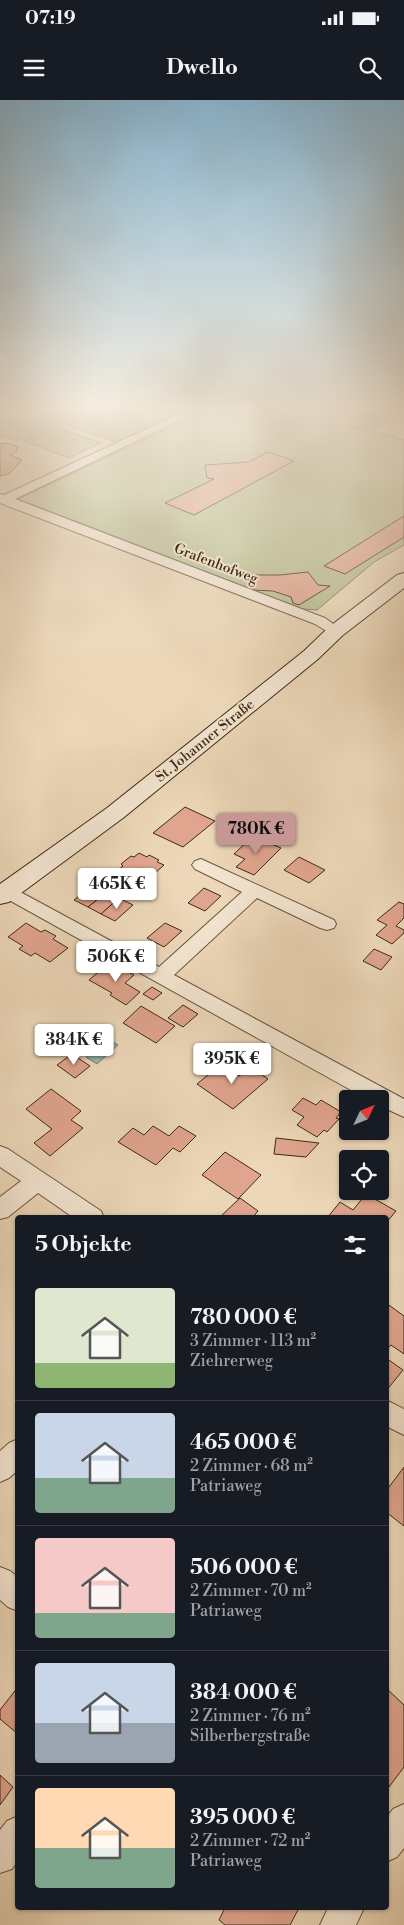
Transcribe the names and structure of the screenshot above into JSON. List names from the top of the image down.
{
  "streets": {
    "street": ["Grafenhofweg", "St. Johanner Straße"]
  },
  "crossings": [
    ["Grafenhofweg", "St. Johanner Straße"]
  ],
  "north": "top right",
  "page": {
    "status": "07:19",
    "header": "Dwello",
    "price": [
      "780K €",
      "465K €",
      "506K €",
      "384K €",
      "395K €"
    ],
    "heading": "5 Objekte",
    "list": [
      {
        "name": "780 000 €",
        "note": "3 Zimmer · 113 m² · Ziehrerweg"
      },
      {
        "name": "465 000 €",
        "note": "2 Zimmer · 68 m² · Patriaweg"
      },
      {
        "name": "506 000 €",
        "note": "2 Zimmer · 70 m² · Patriaweg"
      },
      {
        "name": "384 000 €",
        "note": "2 Zimmer · 76 m² · Silberbergstraße"
      },
      {
        "name": "395 000 €",
        "note": "2 Zimmer · 72 m² · Patriaweg"
      }
    ]
  }
}
